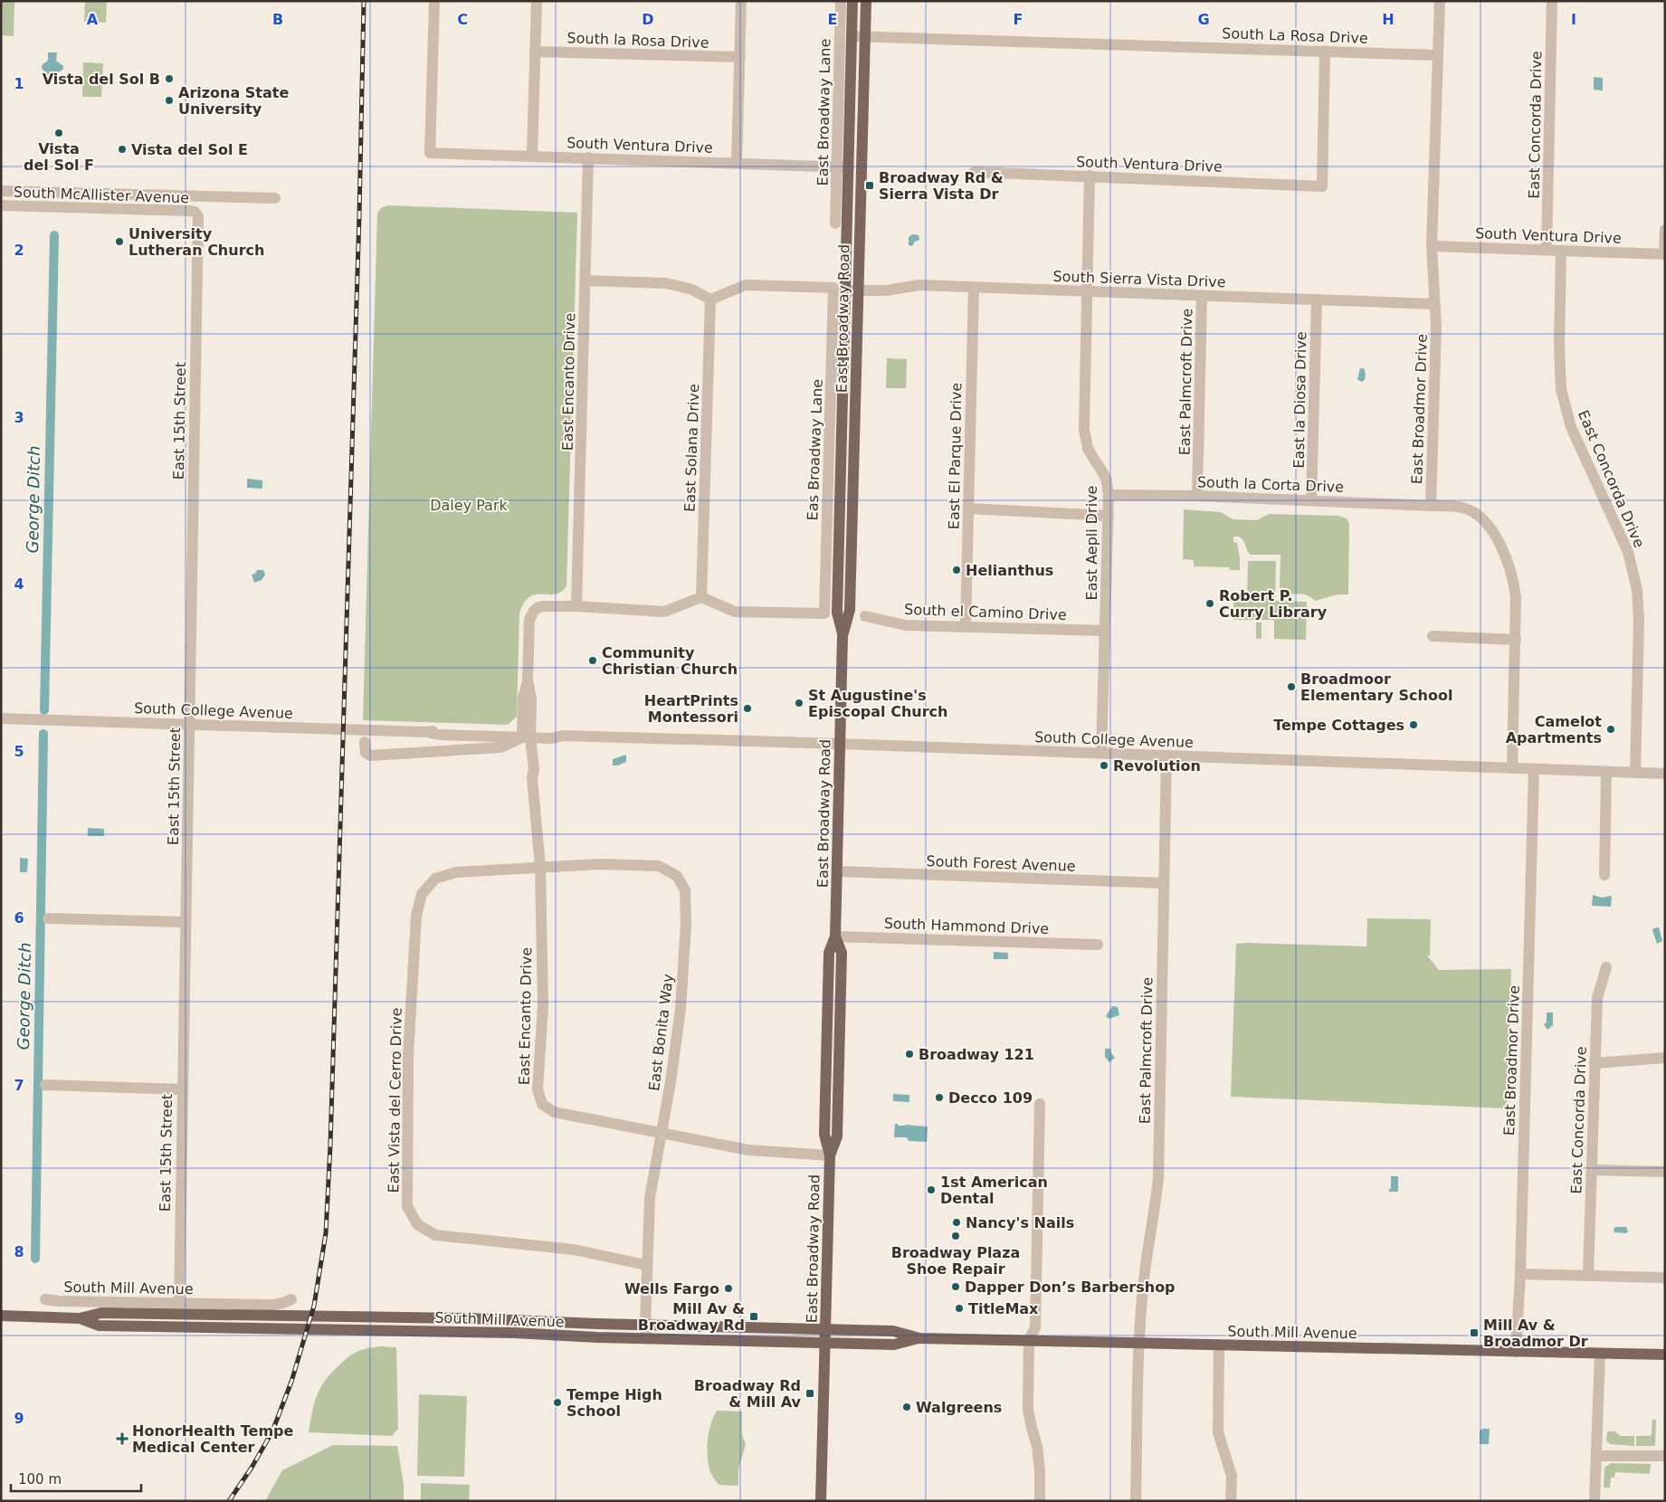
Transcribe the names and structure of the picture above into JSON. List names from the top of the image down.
{
  "streets": {
    "main road": ["East Broadway Road", "South Mill Avenue"],
    "street": [
      "South La Rosa Drive",
      "South la Rosa Drive",
      "East Broadway Lane",
      "East Concorda Drive",
      "South Ventura Drive",
      "South McAllister Avenue",
      "South Sierra Vista Drive",
      "East Encanto Drive",
      "East Palmcroft Drive",
      "East la Diosa Drive",
      "East Broadmor Drive",
      "East 15th Street",
      "East Solana Drive",
      "Eas Broadway Lane",
      "East El Parque Drive",
      "South la Corta Drive",
      "East Aepli Drive",
      "South el Camino Drive",
      "South College Avenue",
      "South Forest Avenue",
      "South Hammond Drive",
      "East Bonita Way",
      "East Vista del Cerro Drive"
    ]
  },
  "crossings": [
    ["South La Rosa Drive", "South Ventura Drive"],
    ["South La Rosa Drive", "East Broadway Road"],
    ["South La Rosa Drive", "East Broadmor Drive"],
    ["East Broadway Lane", "South Ventura Drive"],
    ["East Concorda Drive", "South Ventura Drive"],
    ["East Concorda Drive", "South College Avenue"],
    ["South Ventura Drive", "East Broadway Road"],
    ["South Ventura Drive", "East Encanto Drive"],
    ["South Ventura Drive", "East Broadmor Drive"],
    ["South Ventura Drive", "East Aepli Drive"],
    ["South McAllister Avenue", "East 15th Street"],
    ["South Sierra Vista Drive", "East Broadway Road"],
    ["South Sierra Vista Drive", "East Palmcroft Drive"],
    ["South Sierra Vista Drive", "East la Diosa Drive"],
    ["South Sierra Vista Drive", "East Broadmor Drive"],
    ["South Sierra Vista Drive", "East El Parque Drive"],
    ["South Sierra Vista Drive", "East Aepli Drive"],
    ["East Broadway Road", "East Encanto Drive"],
    ["East Broadway Road", "South College Avenue"],
    ["East Broadway Road", "South Forest Avenue"],
    ["East Broadway Road", "South Hammond Drive"],
    ["East Broadway Road", "South Mill Avenue"],
    ["East Encanto Drive", "South College Avenue"],
    ["East Encanto Drive", "East Bonita Way"],
    ["East Encanto Drive", "East Vista del Cerro Drive"],
    ["East Palmcroft Drive", "South la Corta Drive"],
    ["East Palmcroft Drive", "South College Avenue"],
    ["East Palmcroft Drive", "South Forest Avenue"],
    ["East Palmcroft Drive", "South Mill Avenue"],
    ["East la Diosa Drive", "South la Corta Drive"],
    ["East Broadmor Drive", "South la Corta Drive"],
    ["East Broadmor Drive", "South College Avenue"],
    ["East Broadmor Drive", "South Mill Avenue"],
    ["East 15th Street", "South College Avenue"],
    ["East 15th Street", "South Mill Avenue"],
    ["East Solana Drive", "Eas Broadway Lane"],
    ["East El Parque Drive", "South el Camino Drive"],
    ["South la Corta Drive", "East Aepli Drive"],
    ["East Aepli Drive", "South el Camino Drive"],
    ["East Aepli Drive", "South College Avenue"],
    ["East Bonita Way", "East Vista del Cerro Drive"],
    ["East Bonita Way", "South Mill Avenue"]
  ],
  "water": ["George Ditch"],
  "parks": ["Daley Park"],
  "places": {
    "other": [
      "Vista del Sol B",
      "Arizona State University",
      "Vista del Sol F",
      "Vista del Sol E",
      "University Lutheran Church",
      "Helianthus",
      "Robert P. Curry Library",
      "Community Christian Church",
      "Broadmoor Elementary School",
      "St Augustine's Episcopal Church",
      "HeartPrints Montessori",
      "Tempe Cottages",
      "Camelot Apartments",
      "Revolution",
      "Broadway 121",
      "Decco 109",
      "1st American Dental",
      "Nancy's Nails",
      "Broadway Plaza Shoe Repair",
      "Dapper Don’s Barbershop",
      "Wells Fargo",
      "TitleMax",
      "Tempe High School",
      "Walgreens"
    ],
    "transit": [
      "Broadway Rd & Sierra Vista Dr",
      "Mill Av & Broadway Rd",
      "Mill Av & Broadmor Dr",
      "Broadway Rd & Mill Av"
    ],
    "health": ["HonorHealth Tempe Medical Center"]
  },
  "scale_bar": "100 m",
  "grid": {
    "columns": [
      "A",
      "B",
      "C",
      "D",
      "E",
      "F",
      "G",
      "H",
      "I"
    ],
    "rows": [
      "1",
      "2",
      "3",
      "4",
      "5",
      "6",
      "7",
      "8",
      "9"
    ]
  }
}
